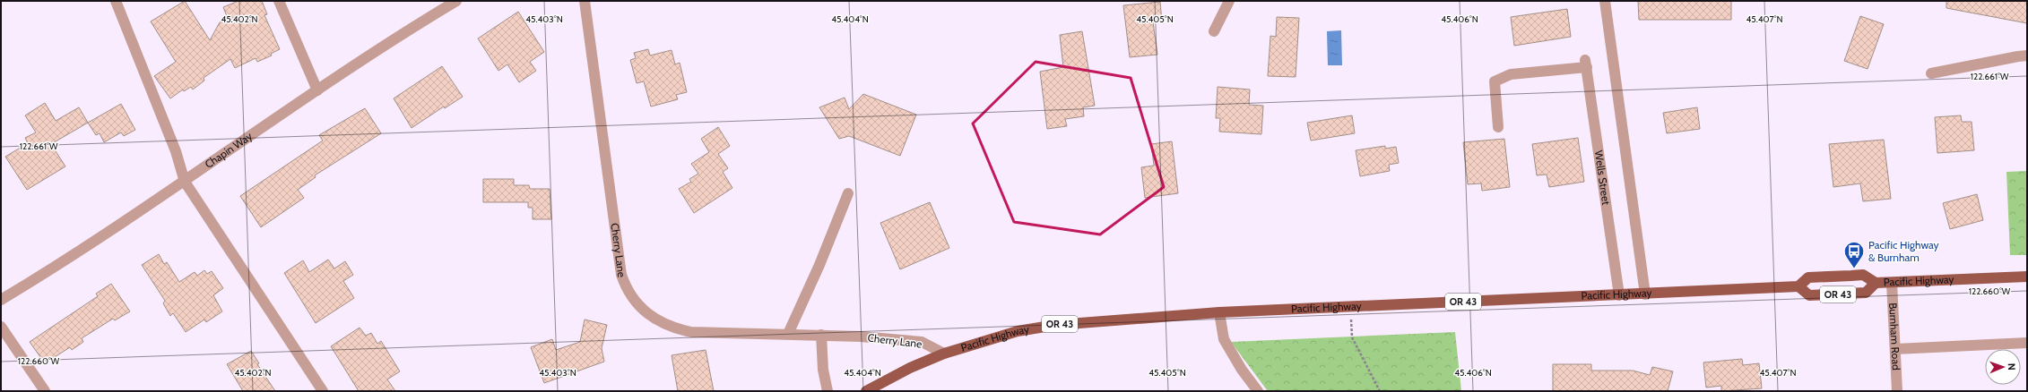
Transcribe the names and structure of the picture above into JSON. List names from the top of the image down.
{
  "streets": {
    "main road": ["Pacific Highway", "OR 43"],
    "street": [
      "Chapin Way",
      "Wells Street",
      "Cherry Lane",
      "Burnham Road"
    ]
  },
  "crossings": [
    ["Wells Street", "Pacific Highway"],
    ["Cherry Lane", "Pacific Highway"],
    ["Pacific Highway", "Burnham Road"]
  ],
  "places": {
    "bus stop": ["Pacific Highway & Burnham"]
  },
  "north": "right",
  "coordinates": [
    "45.402°N",
    "45.403°N",
    "45.404°N",
    "45.405°N",
    "45.406°N",
    "45.407°N",
    "122.661°W",
    "122.660°W"
  ]
}
